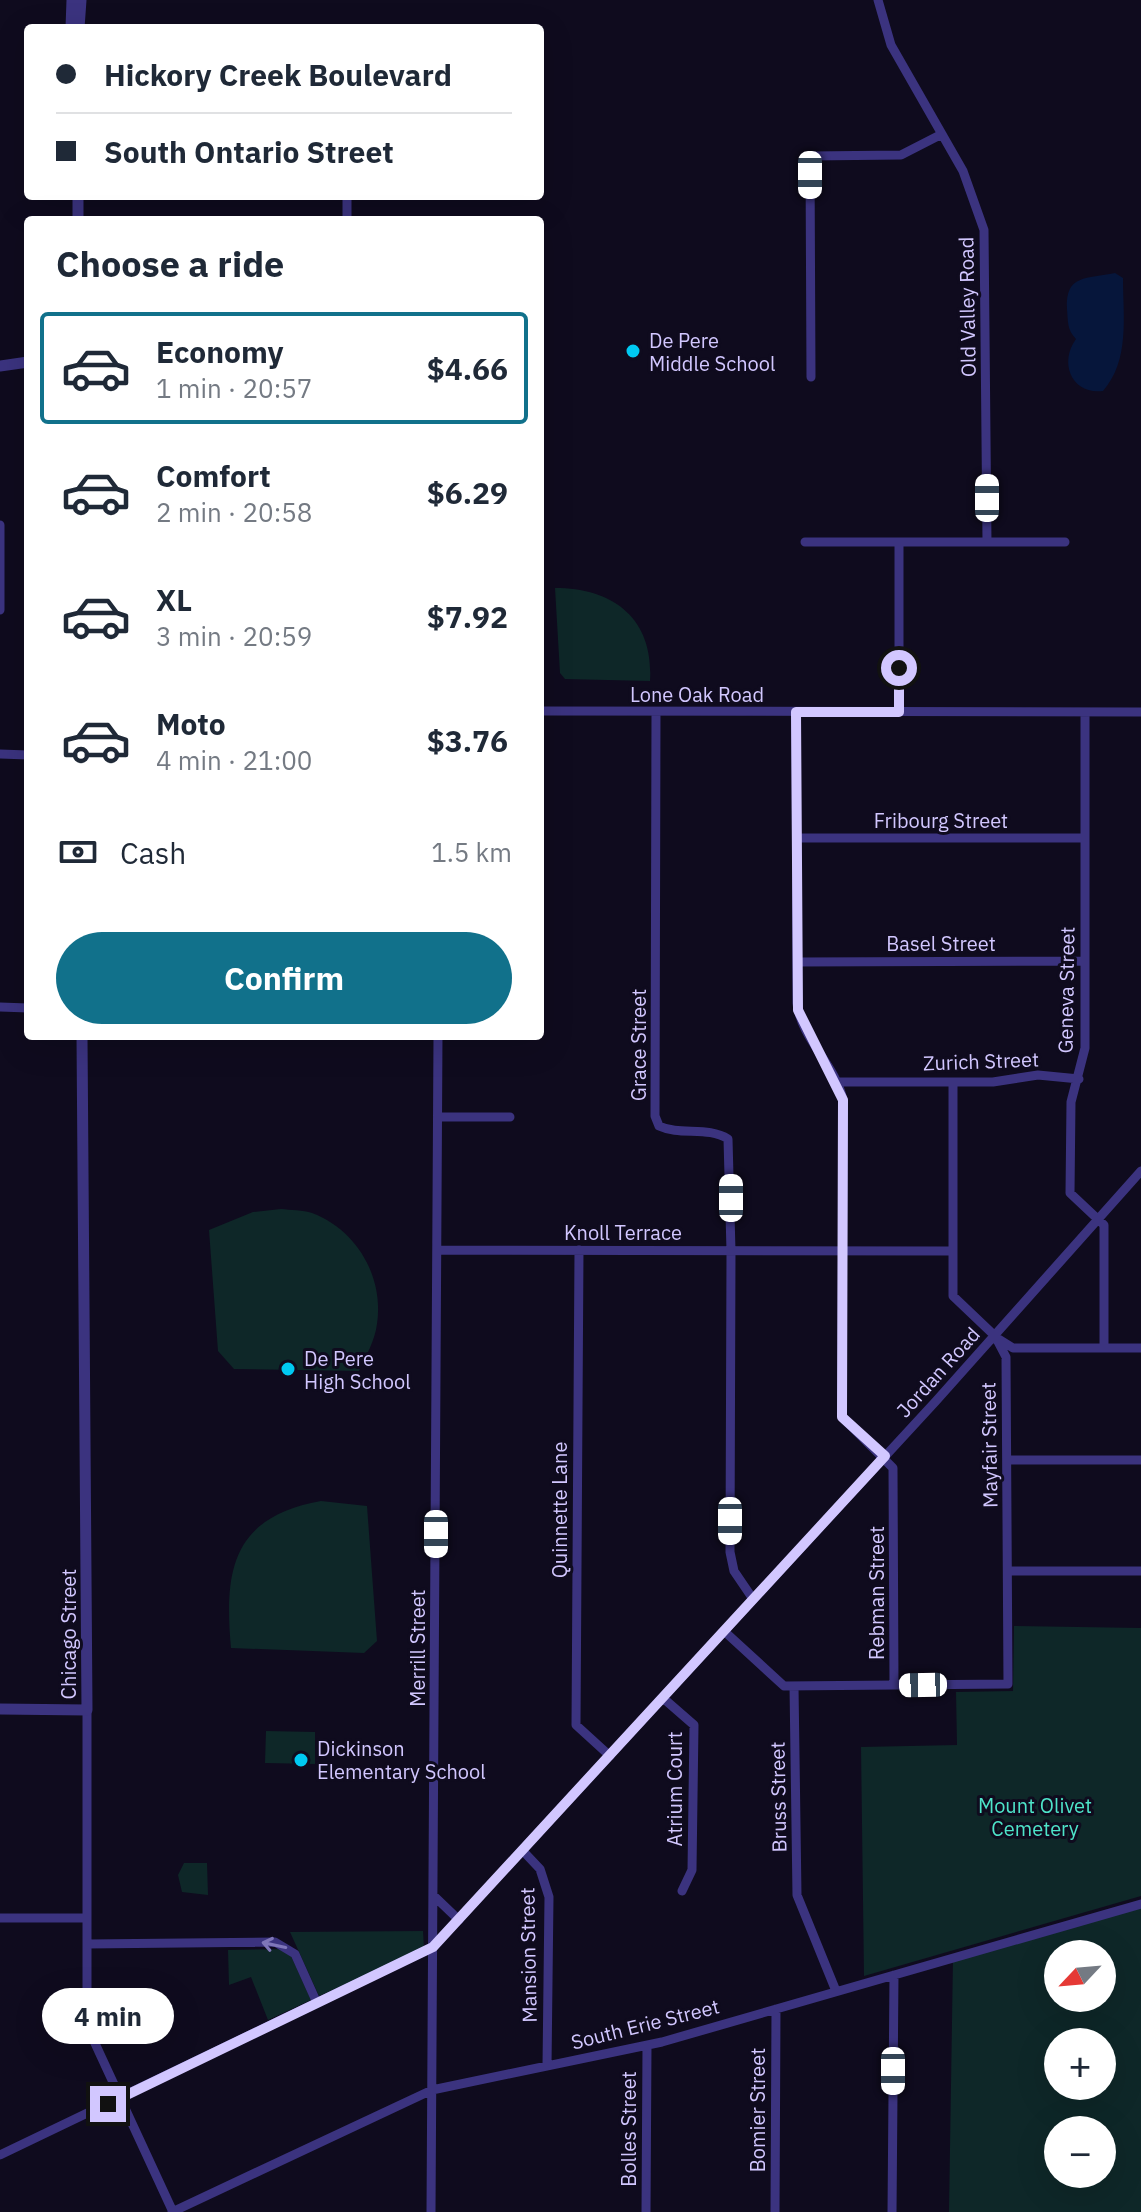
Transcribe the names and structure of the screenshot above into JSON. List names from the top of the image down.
{
  "streets": {
    "street": [
      "Old Valley Road",
      "Lone Oak Road",
      "Fribourg Street",
      "Basel Street",
      "Geneva Street",
      "Grace Street",
      "Zurich Street",
      "Knoll Terrace",
      "Jordan Road",
      "Mayfair Street",
      "Quinnette Lane",
      "Rebman Street",
      "Chicago Street",
      "Merrill Street",
      "Atrium Court",
      "Bruss Street",
      "Mansion Street",
      "South Erie Street",
      "Bomier Street",
      "Bolles Street"
    ]
  },
  "crossings": [
    ["Lone Oak Road", "Geneva Street"],
    ["Lone Oak Road", "Grace Street"],
    ["Fribourg Street", "Geneva Street"],
    ["Basel Street", "Geneva Street"],
    ["Geneva Street", "Zurich Street"],
    ["Geneva Street", "Jordan Road"],
    ["Grace Street", "Knoll Terrace"],
    ["Grace Street", "Jordan Road"],
    ["Zurich Street", "Mayfair Street"],
    ["Knoll Terrace", "Mayfair Street"],
    ["Knoll Terrace", "Quinnette Lane"],
    ["Knoll Terrace", "Merrill Street"],
    ["Jordan Road", "Mayfair Street"],
    ["Jordan Road", "Quinnette Lane"],
    ["Jordan Road", "Rebman Street"],
    ["Jordan Road", "Merrill Street"],
    ["Jordan Road", "Atrium Court"],
    ["Jordan Road", "Mansion Street"],
    ["Mayfair Street", "Rebman Street"],
    ["Chicago Street", "South Erie Street"],
    ["Merrill Street", "South Erie Street"],
    ["Bruss Street", "South Erie Street"],
    ["Mansion Street", "South Erie Street"],
    ["South Erie Street", "Bomier Street"],
    ["South Erie Street", "Bolles Street"]
  ],
  "parks": ["Mount Olivet Cemetery"],
  "places": ["De Pere Middle School", "De Pere High School", "Dickinson Elementary School"],
  "north": "bottom left",
  "page": {
    "banner": ["Hickory Creek Boulevard", "South Ontario Street"],
    "heading": "Choose a ride",
    "list": [
      {
        "name": "Economy",
        "note": "1 min · 20:57",
        "value": "$4.66"
      },
      {
        "name": "Comfort",
        "note": "2 min · 20:58",
        "value": "$6.29"
      },
      {
        "name": "XL",
        "note": "3 min · 20:59",
        "value": "$7.92"
      },
      {
        "name": "Moto",
        "note": "4 min · 21:00",
        "value": "$3.76"
      }
    ],
    "pay": ["Cash", "1.5 km"],
    "buttons": "Confirm",
    "map_buttons": ["+", "−"],
    "bubble": "4 min"
  }
}
